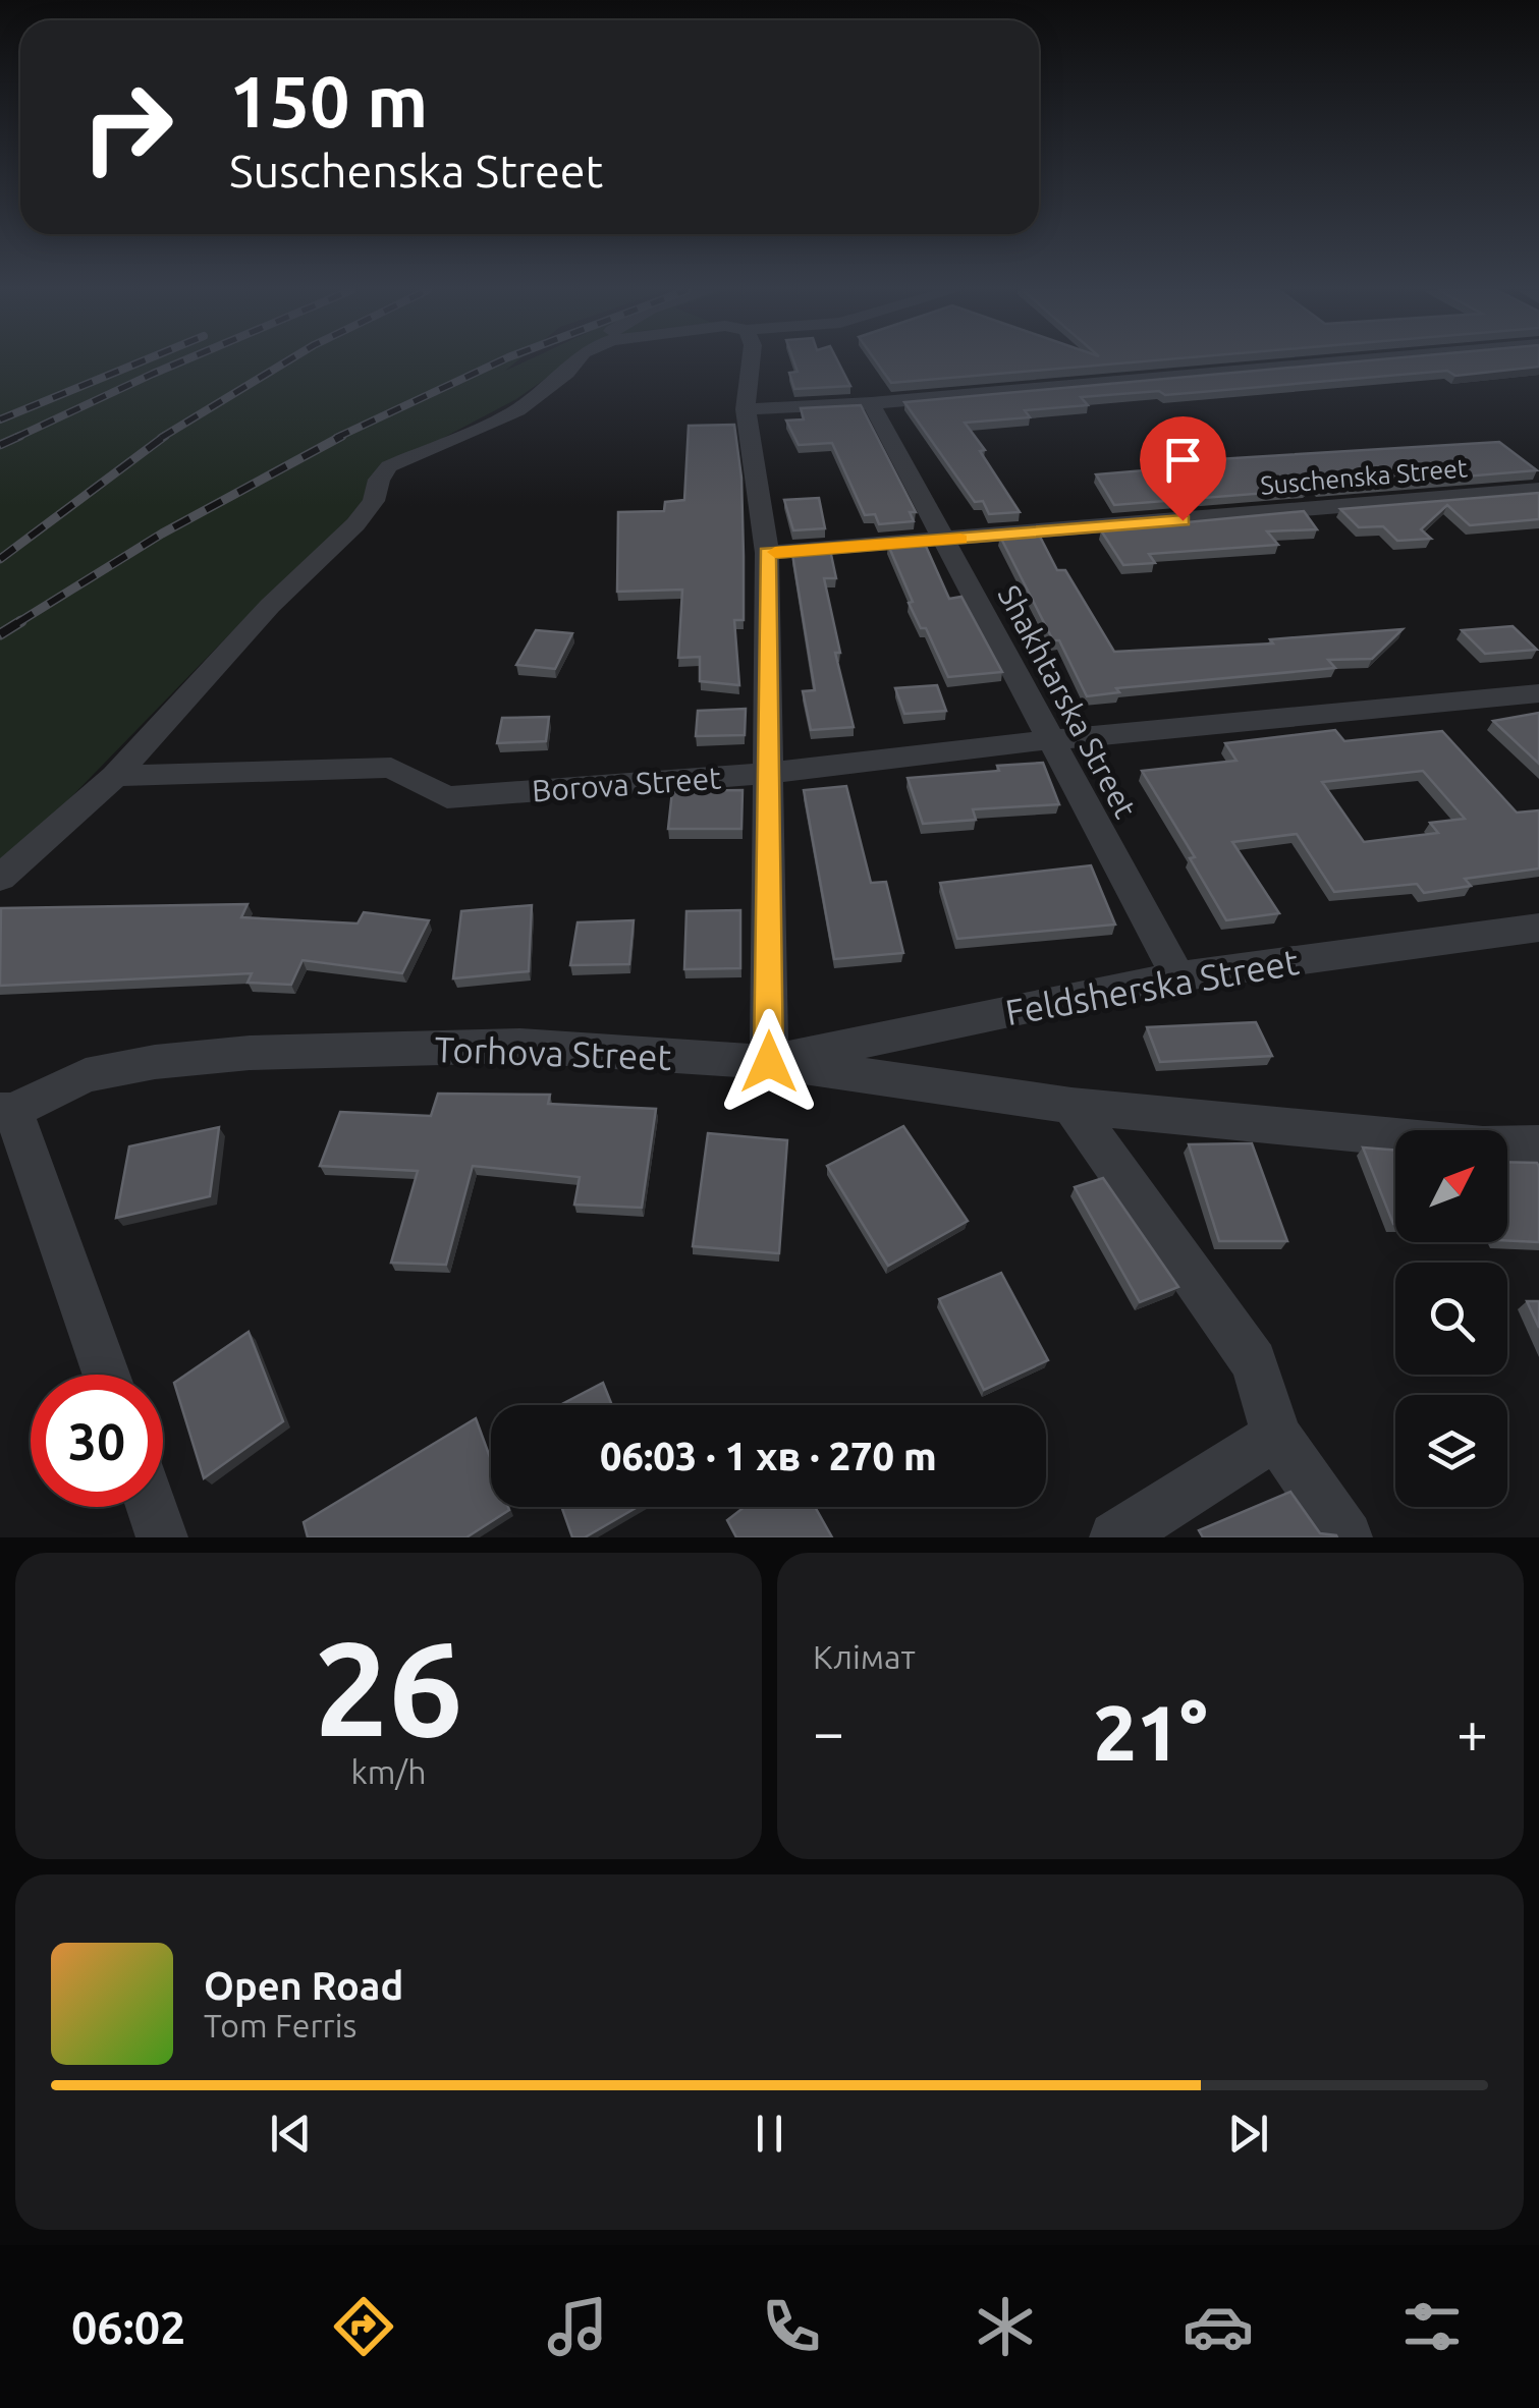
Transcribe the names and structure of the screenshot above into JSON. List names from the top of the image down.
{
  "streets": {
    "street": [
      "Suschenska Street",
      "Shakhtarska Street",
      "Borova Street",
      "Feldsherska Street",
      "Torhova Street"
    ]
  },
  "crossings": [
    ["Suschenska Street", "Shakhtarska Street"],
    ["Shakhtarska Street", "Borova Street"],
    ["Shakhtarska Street", "Feldsherska Street"],
    ["Feldsherska Street", "Torhova Street"]
  ],
  "north": "top right",
  "page": {
    "turn": ["150 m", "Suschenska Street"],
    "limit": "30",
    "trip": "06:03 · 1 хв · 270 m",
    "tile": [
      ["26", "km/h"],
      "Клімат"
    ],
    "heat": ["−", "21°", "+"],
    "song": ["Open Road", "Tom Ferris"],
    "tabs": "06:02"
  }
}
